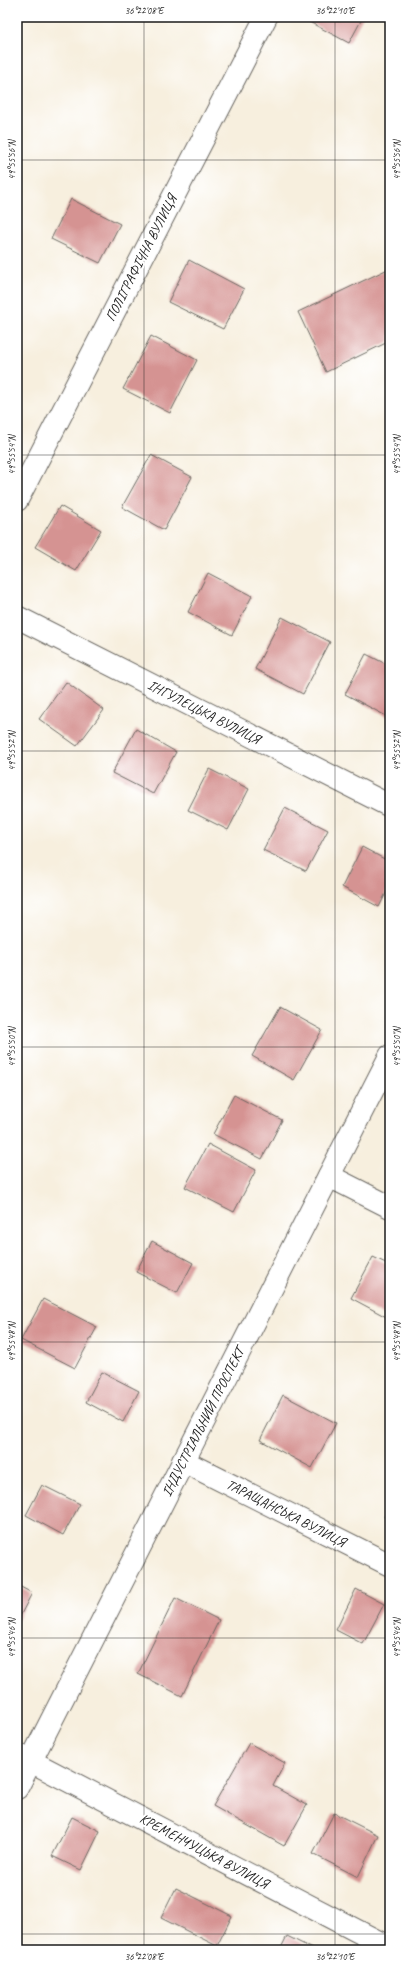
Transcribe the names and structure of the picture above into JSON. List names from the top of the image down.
{
  "streets": {
    "street": [
      "ПОЛІГРАФІЧНА ВУЛИЦЯ",
      "ІНГУЛЕЦЬКА ВУЛИЦЯ",
      "ІНДУСТРІАЛЬНИЙ ПРОСПЕКТ",
      "ТАРАЩАНСЬКА ВУЛИЦЯ",
      "КРЕМЕНЧУЦЬКА ВУЛИЦЯ"
    ]
  },
  "crossings": [
    ["ІНДУСТРІАЛЬНИЙ ПРОСПЕКТ", "ТАРАЩАНСЬКА ВУЛИЦЯ"],
    ["ІНДУСТРІАЛЬНИЙ ПРОСПЕКТ", "КРЕМЕНЧУЦЬКА ВУЛИЦЯ"]
  ],
  "coordinates": [
    "36°22'08\"E",
    "36°22'10\"E",
    "49°55'56\"N",
    "49°55'54\"N",
    "49°55'52\"N",
    "49°55'50\"N",
    "49°55'48\"N",
    "49°55'46\"N"
  ]
}
